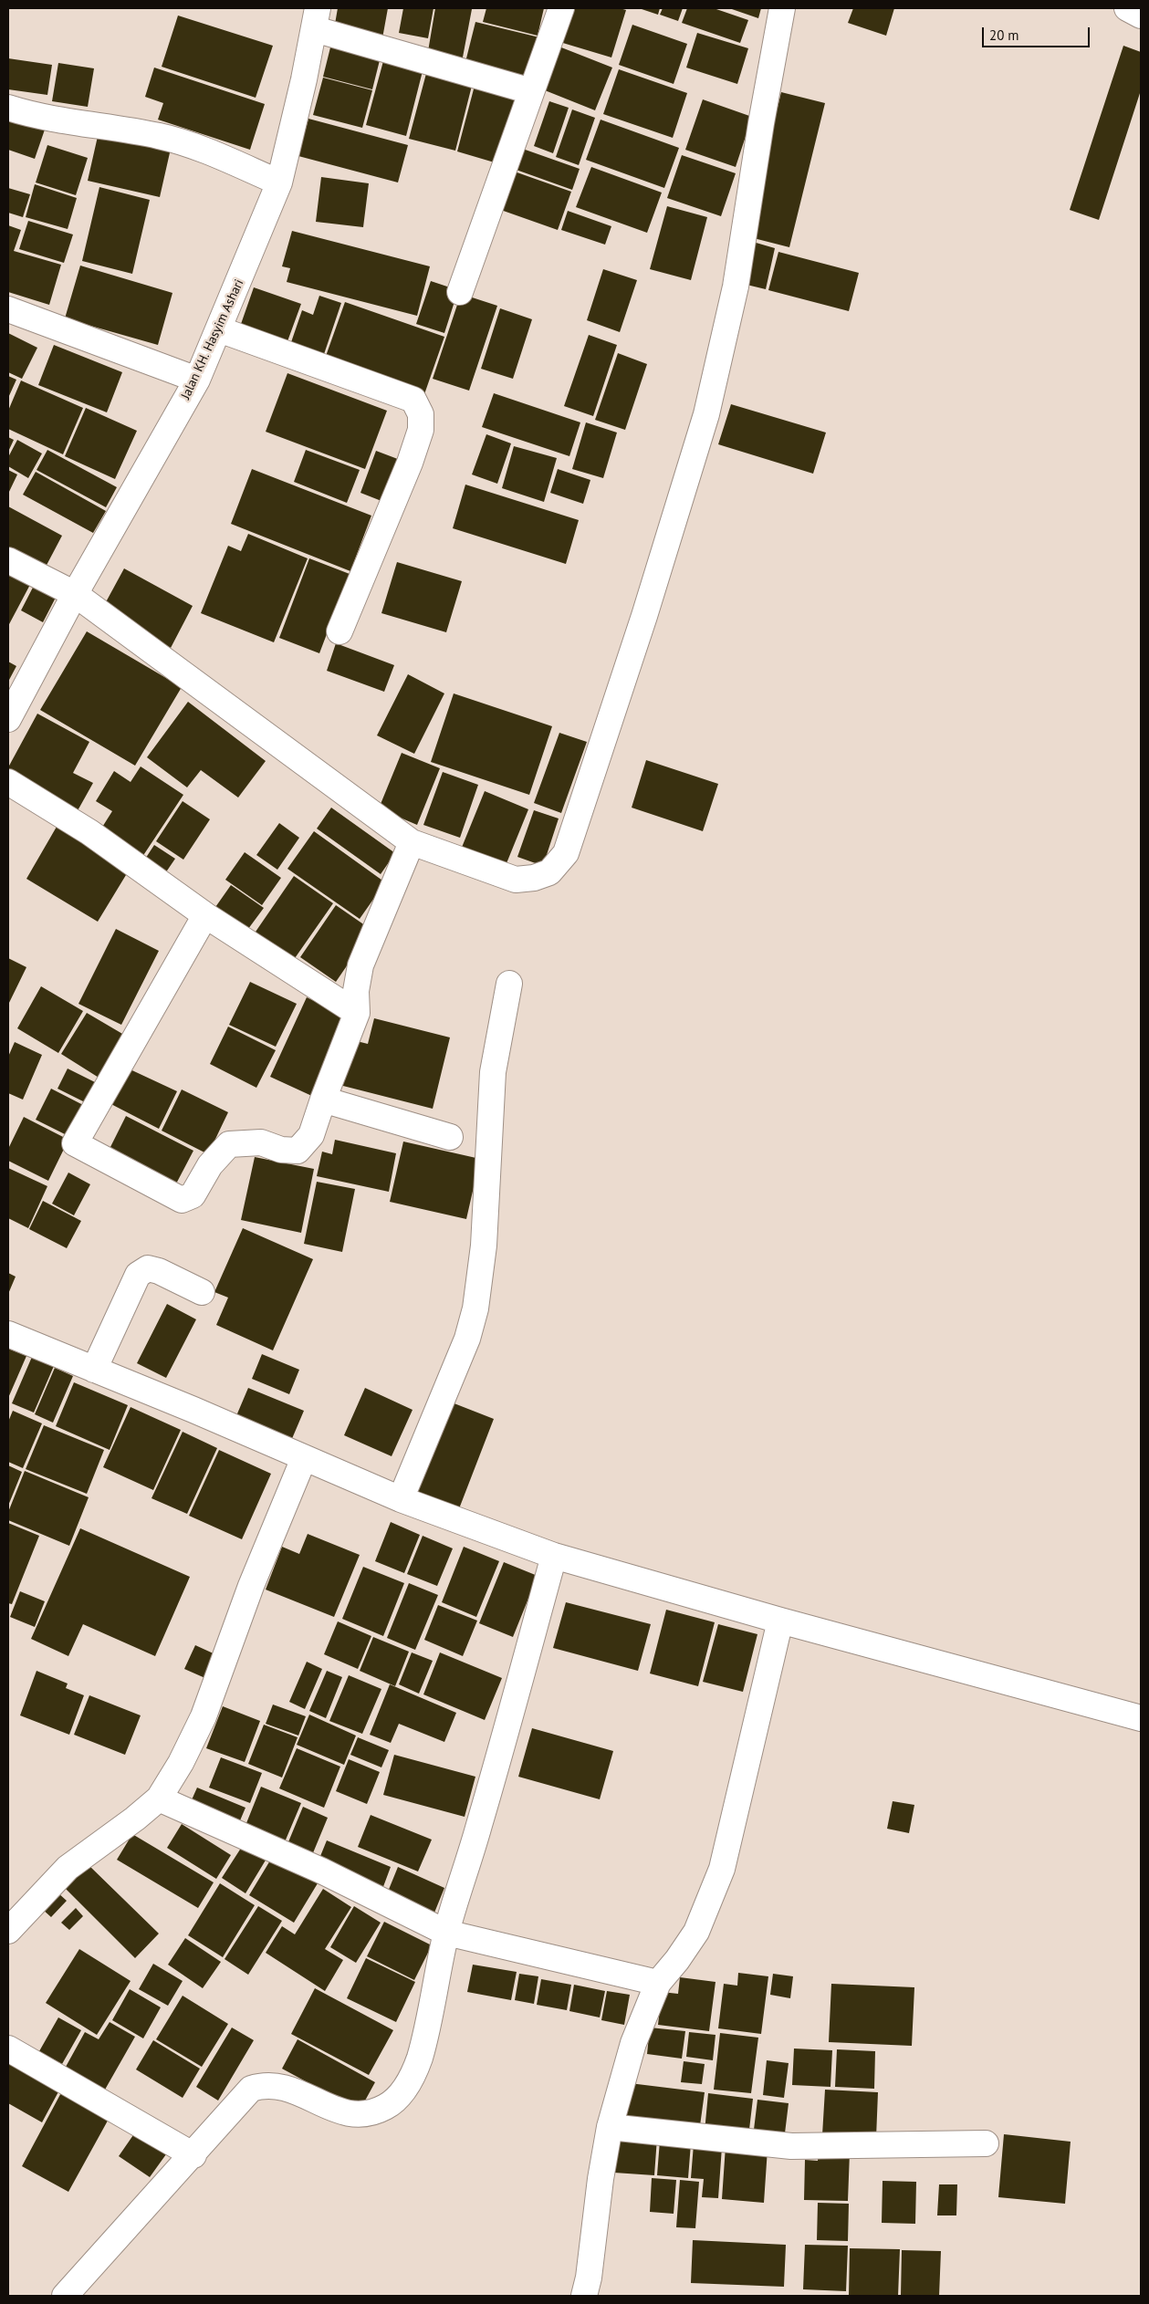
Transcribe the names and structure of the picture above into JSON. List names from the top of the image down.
{
  "streets": {
    "street": ["Jalan KH. Hasyim Ashari"]
  },
  "scale_bar": "20 m"
}
